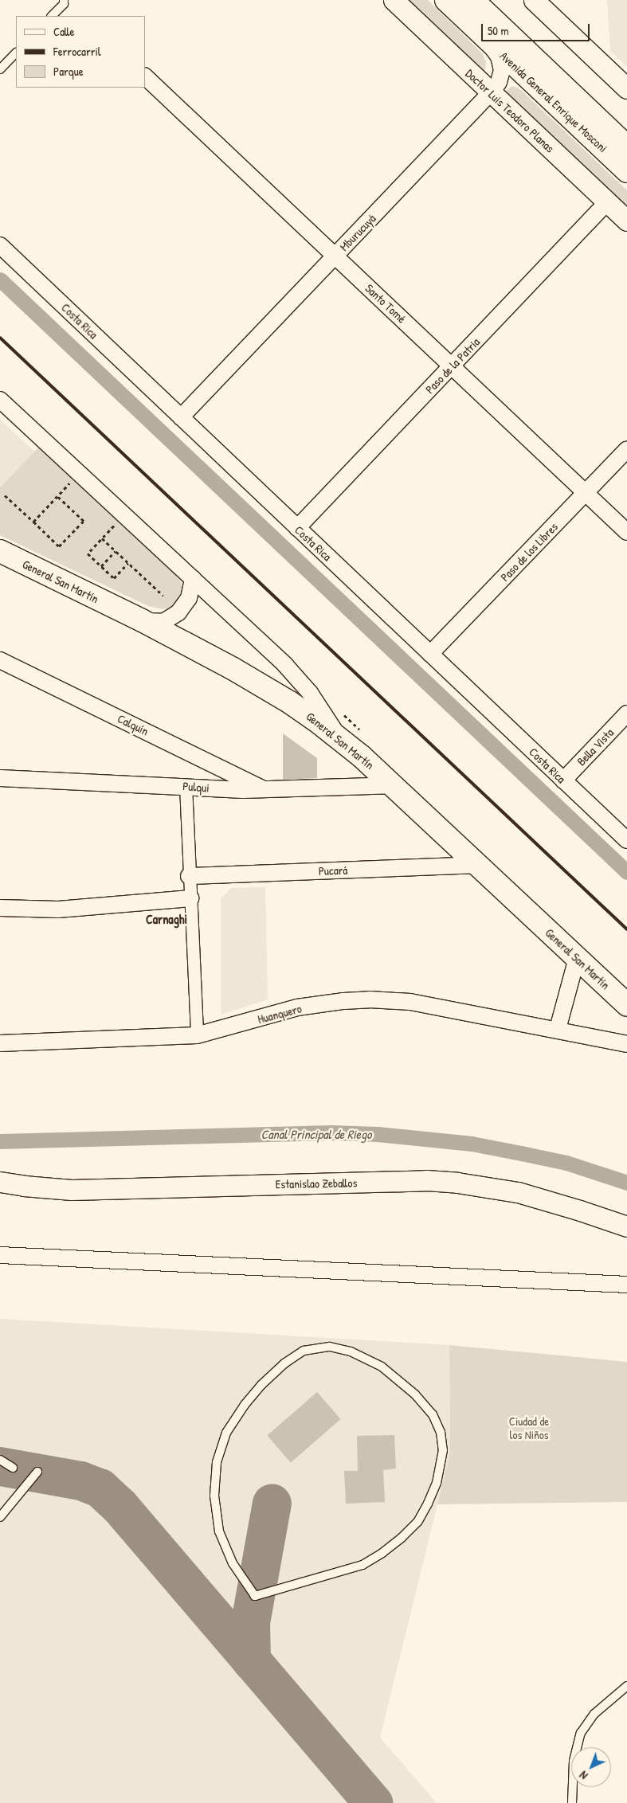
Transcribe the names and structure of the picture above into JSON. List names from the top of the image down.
{
  "streets": {
    "main road": ["Avenida General Enrique Mosconi", "General San Martín"],
    "street": [
      "Doctor Luis Teodoro Planas",
      "Mburucuyá",
      "Santo Tomé",
      "Costa Rica",
      "Paso de la Patria",
      "Paso de los Libres",
      "Calquín",
      "Bella Vista",
      "Pulqui",
      "Pucará",
      "Huanquero",
      "Estanislao Zeballos"
    ]
  },
  "crossings": [
    ["Avenida General Enrique Mosconi", "Mburucuyá"],
    ["Doctor Luis Teodoro Planas", "Mburucuyá"],
    ["Doctor Luis Teodoro Planas", "Paso de la Patria"],
    ["Mburucuyá", "Santo Tomé"],
    ["Mburucuyá", "Costa Rica"],
    ["Santo Tomé", "Paso de la Patria"],
    ["Santo Tomé", "Paso de los Libres"],
    ["Costa Rica", "Paso de la Patria"],
    ["Costa Rica", "Paso de los Libres"],
    ["Costa Rica", "Bella Vista"],
    ["General San Martín", "Pulqui"],
    ["General San Martín", "Pucará"],
    ["Calquín", "Pulqui"]
  ],
  "districts": ["Carnaghi"],
  "water": ["Canal Principal de Riego"],
  "parks": ["Ciudad de los Niños"],
  "legend": ["Calle", "Ferrocarril", "Parque"],
  "scale_bar": "50 m",
  "north": "bottom left"
}
